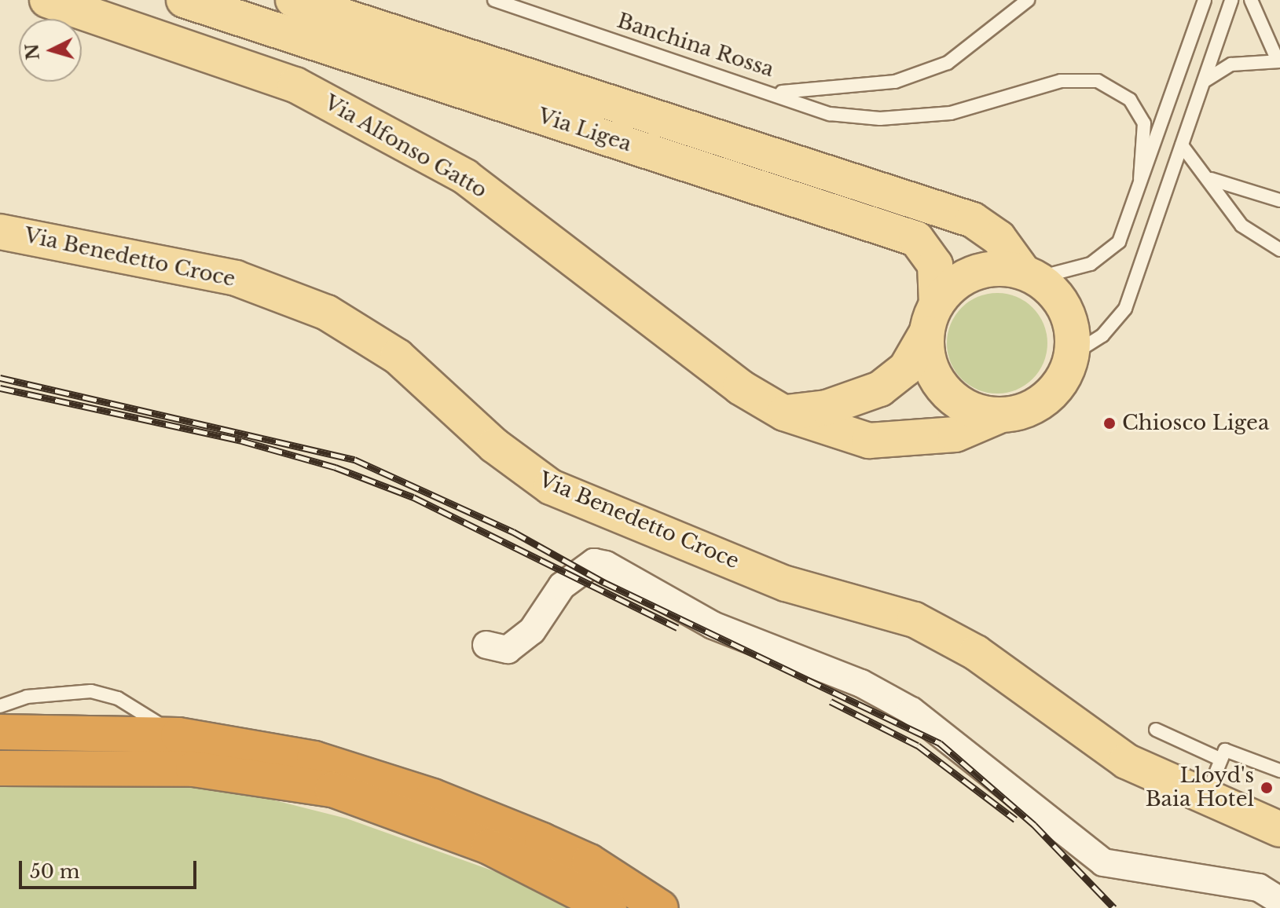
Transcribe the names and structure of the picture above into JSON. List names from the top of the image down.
{
  "streets": {
    "main road": ["Via Ligea", "Via Alfonso Gatto", "Via Benedetto Croce"],
    "lane": ["Banchina Rossa"]
  },
  "crossings": [
    ["Via Ligea", "Via Alfonso Gatto"]
  ],
  "places": ["Chiosco Ligea", "Lloyd's Baia Hotel"],
  "scale_bar": "50 m",
  "north": "left"
}
